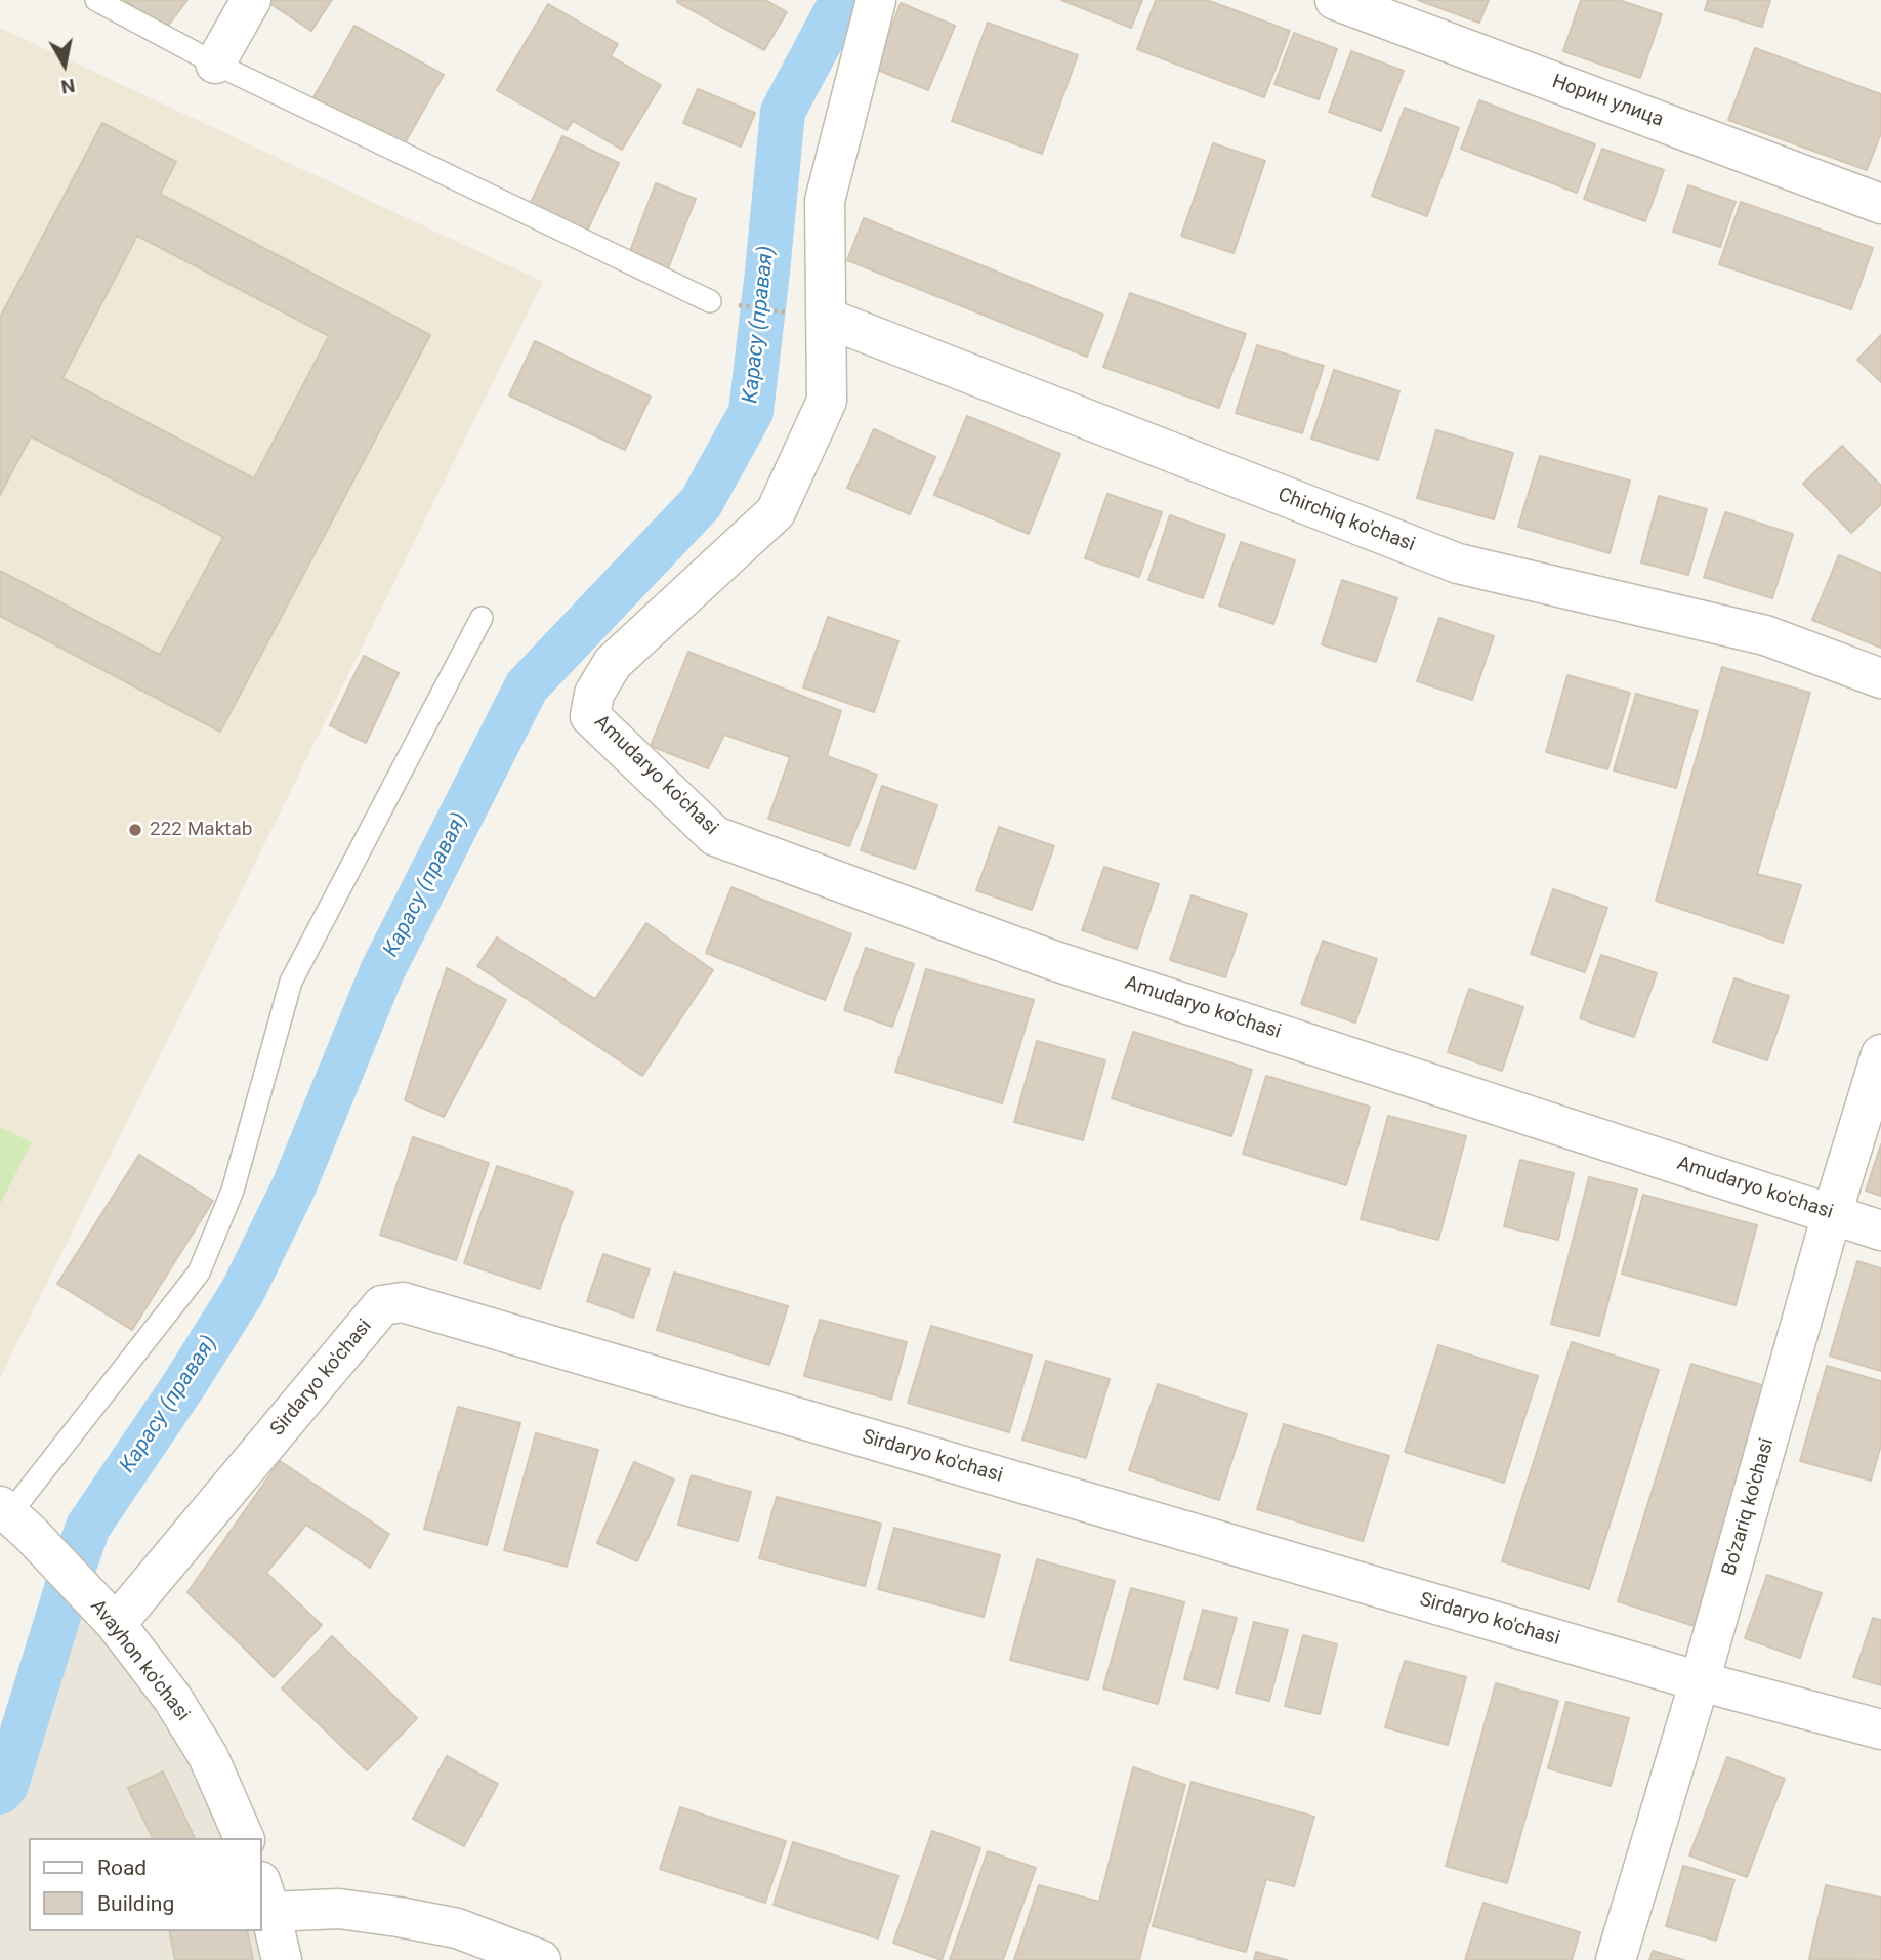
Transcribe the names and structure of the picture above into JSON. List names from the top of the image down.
{
  "streets": {
    "street": [
      "Норин улица",
      "Chirchiq ko'chasi",
      "Amudaryo ko'chasi",
      "Sirdaryo ko'chasi",
      "Bo'zariq ko'chasi",
      "Avayhon ko'chasi"
    ]
  },
  "crossings": [
    ["Chirchiq ko'chasi", "Amudaryo ko'chasi"],
    ["Amudaryo ko'chasi", "Bo'zariq ko'chasi"],
    ["Sirdaryo ko'chasi", "Bo'zariq ko'chasi"],
    ["Sirdaryo ko'chasi", "Avayhon ko'chasi"]
  ],
  "water": ["Карасу (правая)"],
  "places": ["222 Maktab"],
  "legend": ["Road", "Building"],
  "north": "bottom"
}
